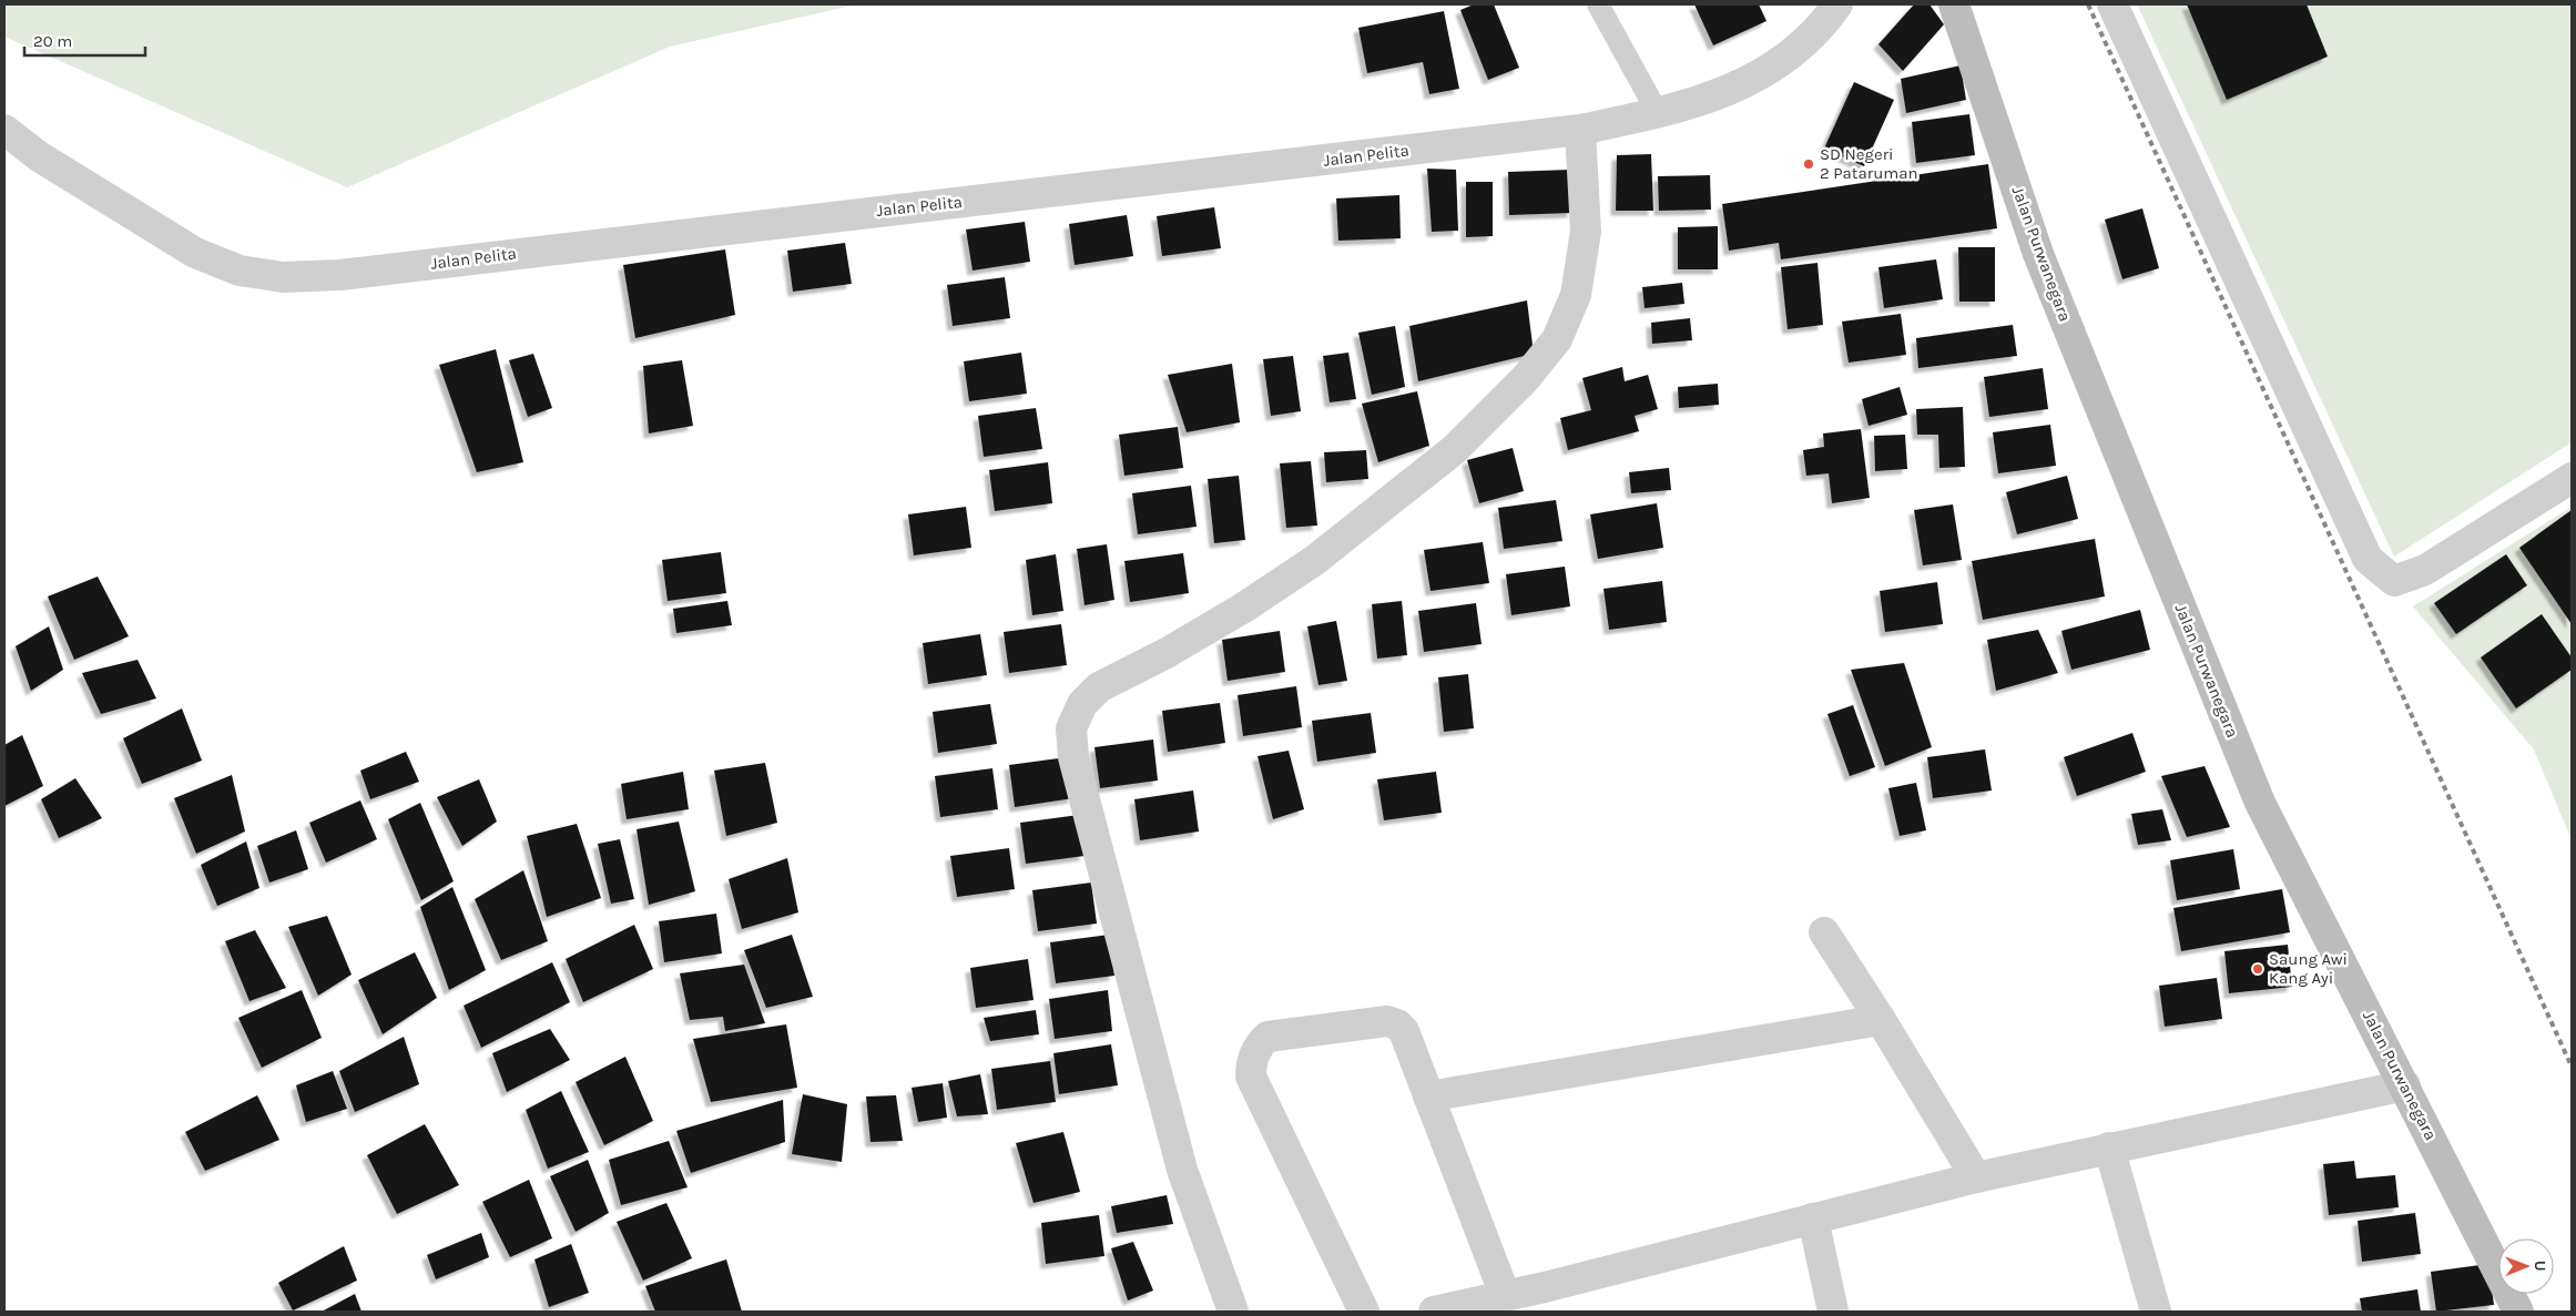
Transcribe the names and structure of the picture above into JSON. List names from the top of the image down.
{
  "streets": {
    "street": ["Jalan Pelita", "Jalan Purwanegara"]
  },
  "places": ["SD Negeri 2 Pataruman", "Saung Awi Kang Ayi"],
  "scale_bar": "20 m",
  "north": "right"
}
